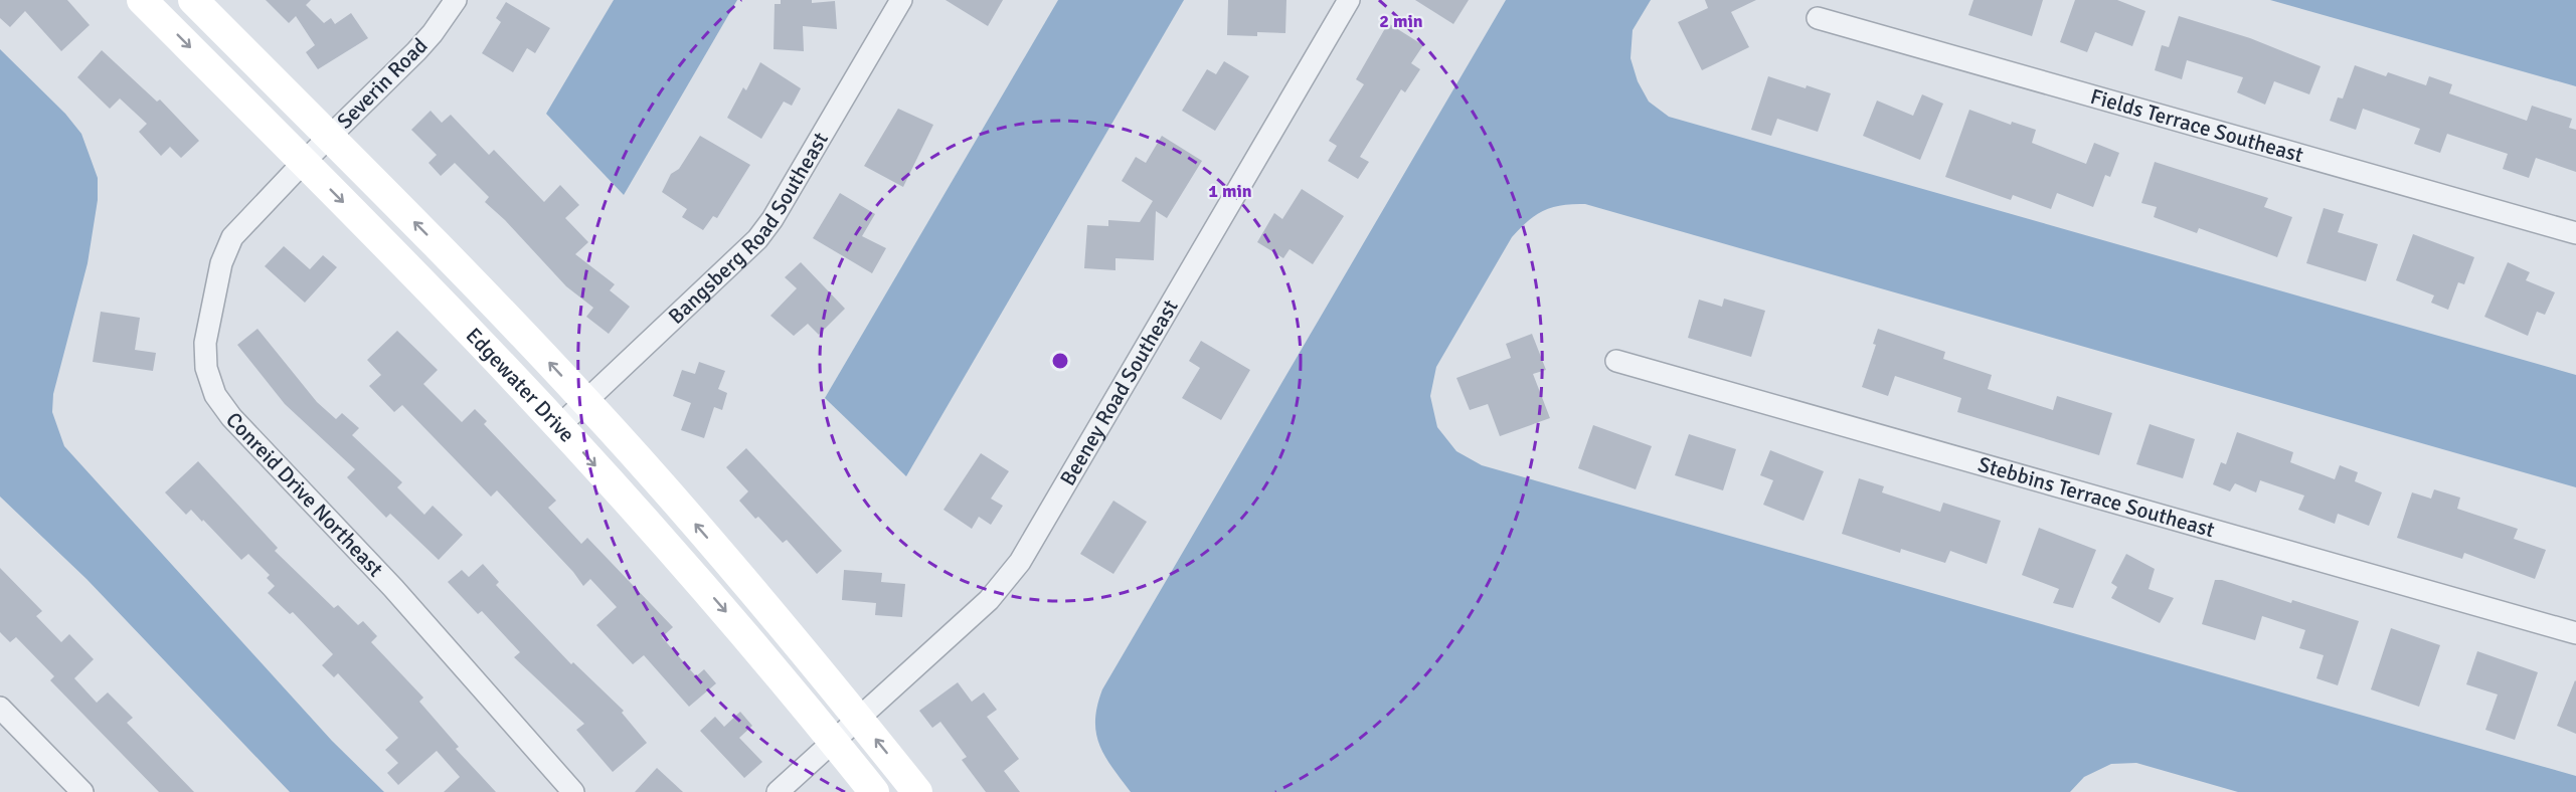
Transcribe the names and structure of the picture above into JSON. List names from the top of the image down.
{
  "streets": {
    "street": [
      "Severin Road",
      "Fields Terrace Southeast",
      "Bangsberg Road Southeast",
      "Edgewater Drive",
      "Beeney Road Southeast",
      "Conreid Drive Northeast",
      "Stebbins Terrace Southeast"
    ]
  },
  "crossings": [
    ["Severin Road", "Edgewater Drive"],
    ["Severin Road", "Conreid Drive Northeast"],
    ["Bangsberg Road Southeast", "Edgewater Drive"],
    ["Edgewater Drive", "Beeney Road Southeast"],
    ["Edgewater Drive", "Conreid Drive Northeast"]
  ],
  "rings": ["2 min", "1 min"]
}
